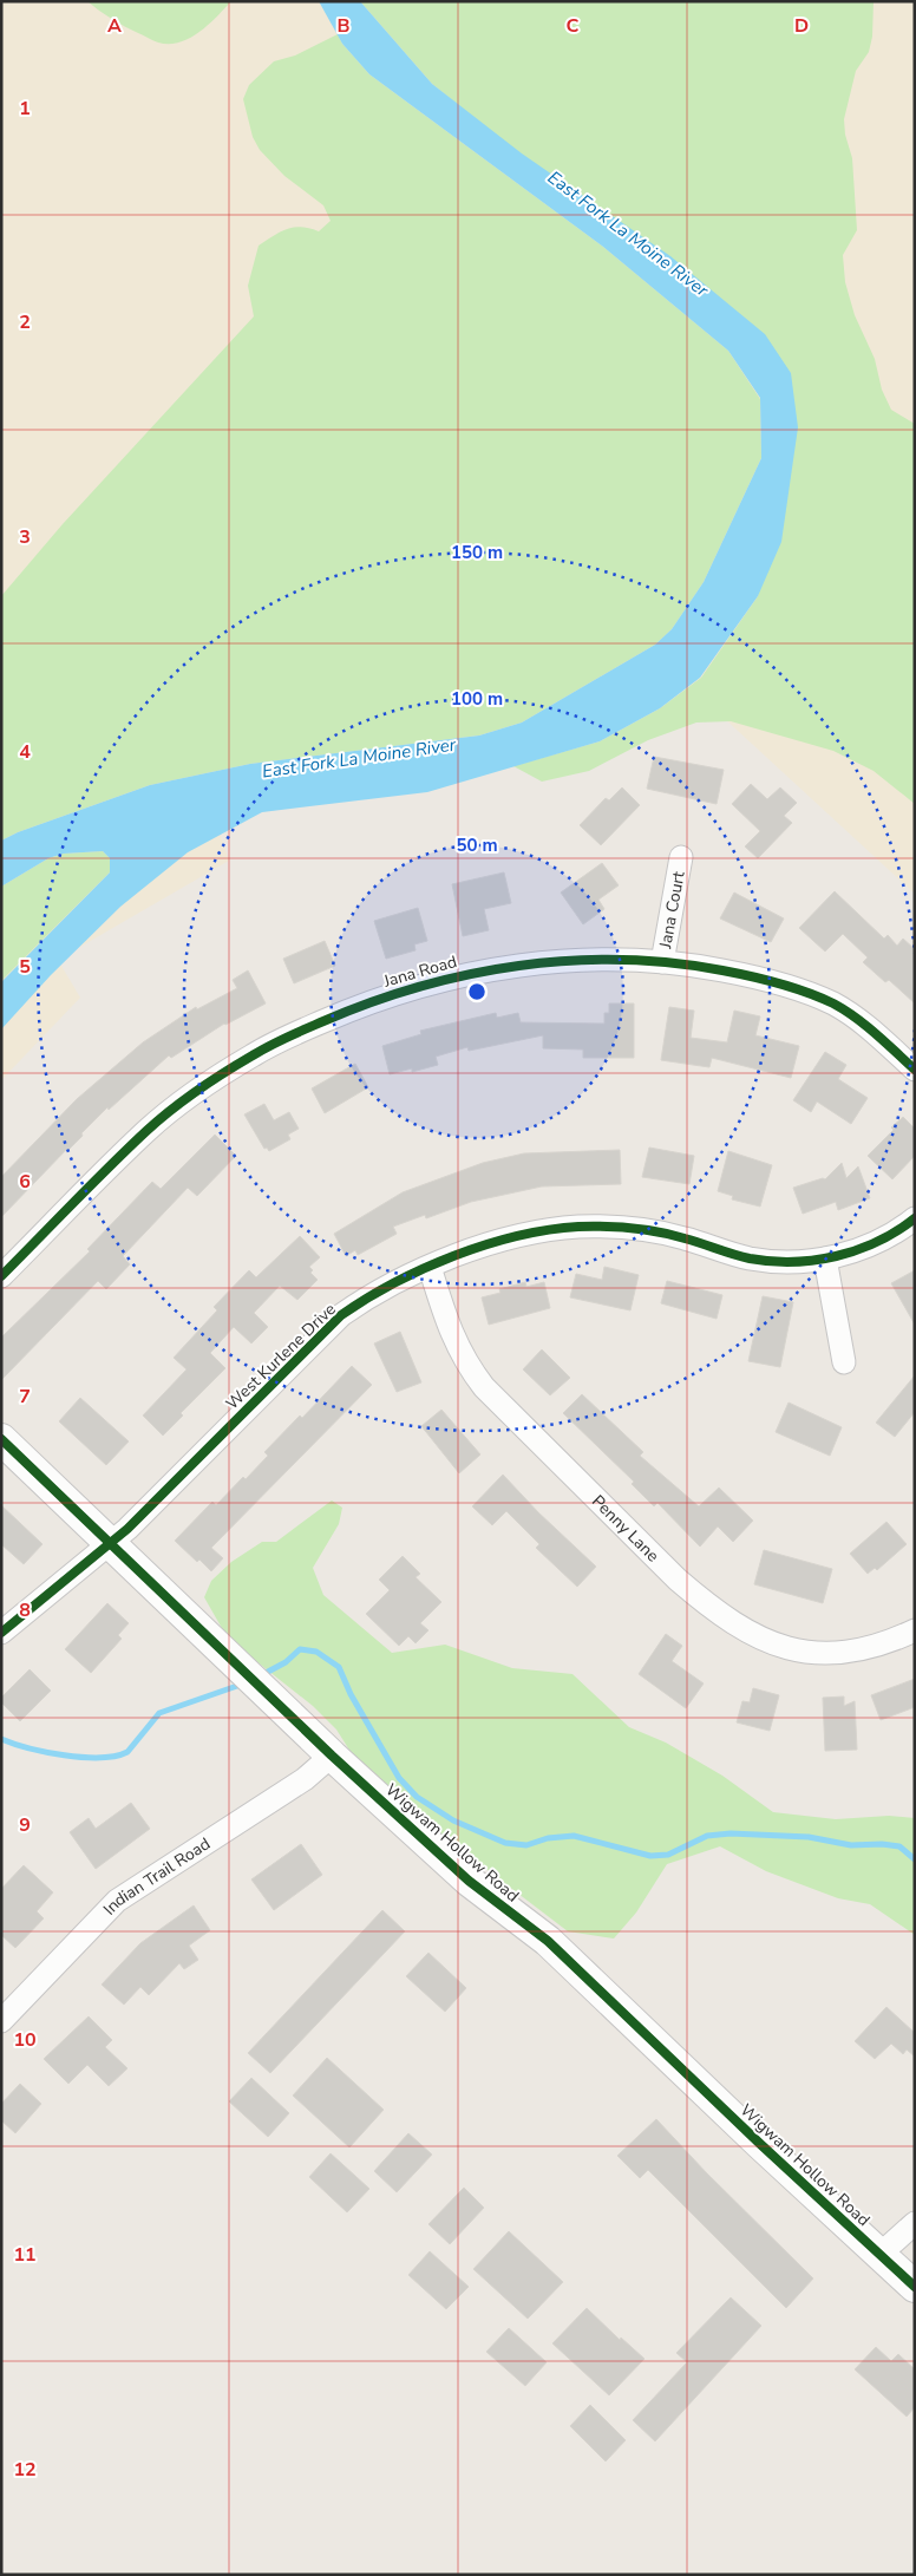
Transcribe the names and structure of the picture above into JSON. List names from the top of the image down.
{
  "streets": {
    "street": [
      "Jana Court",
      "Jana Road",
      "West Kurlene Drive",
      "Penny Lane",
      "Wigwam Hollow Road",
      "Indian Trail Road"
    ]
  },
  "crossings": [
    ["Jana Court", "Jana Road"],
    ["West Kurlene Drive", "Penny Lane"],
    ["West Kurlene Drive", "Wigwam Hollow Road"],
    ["Wigwam Hollow Road", "Indian Trail Road"]
  ],
  "water": ["East Fork La Moine River"],
  "grid": {
    "columns": [
      "A",
      "B",
      "C",
      "D"
    ],
    "rows": [
      "1",
      "2",
      "3",
      "4",
      "5",
      "6",
      "7",
      "8",
      "9",
      "10",
      "11",
      "12"
    ]
  },
  "rings": ["150 m", "100 m", "50 m"]
}
